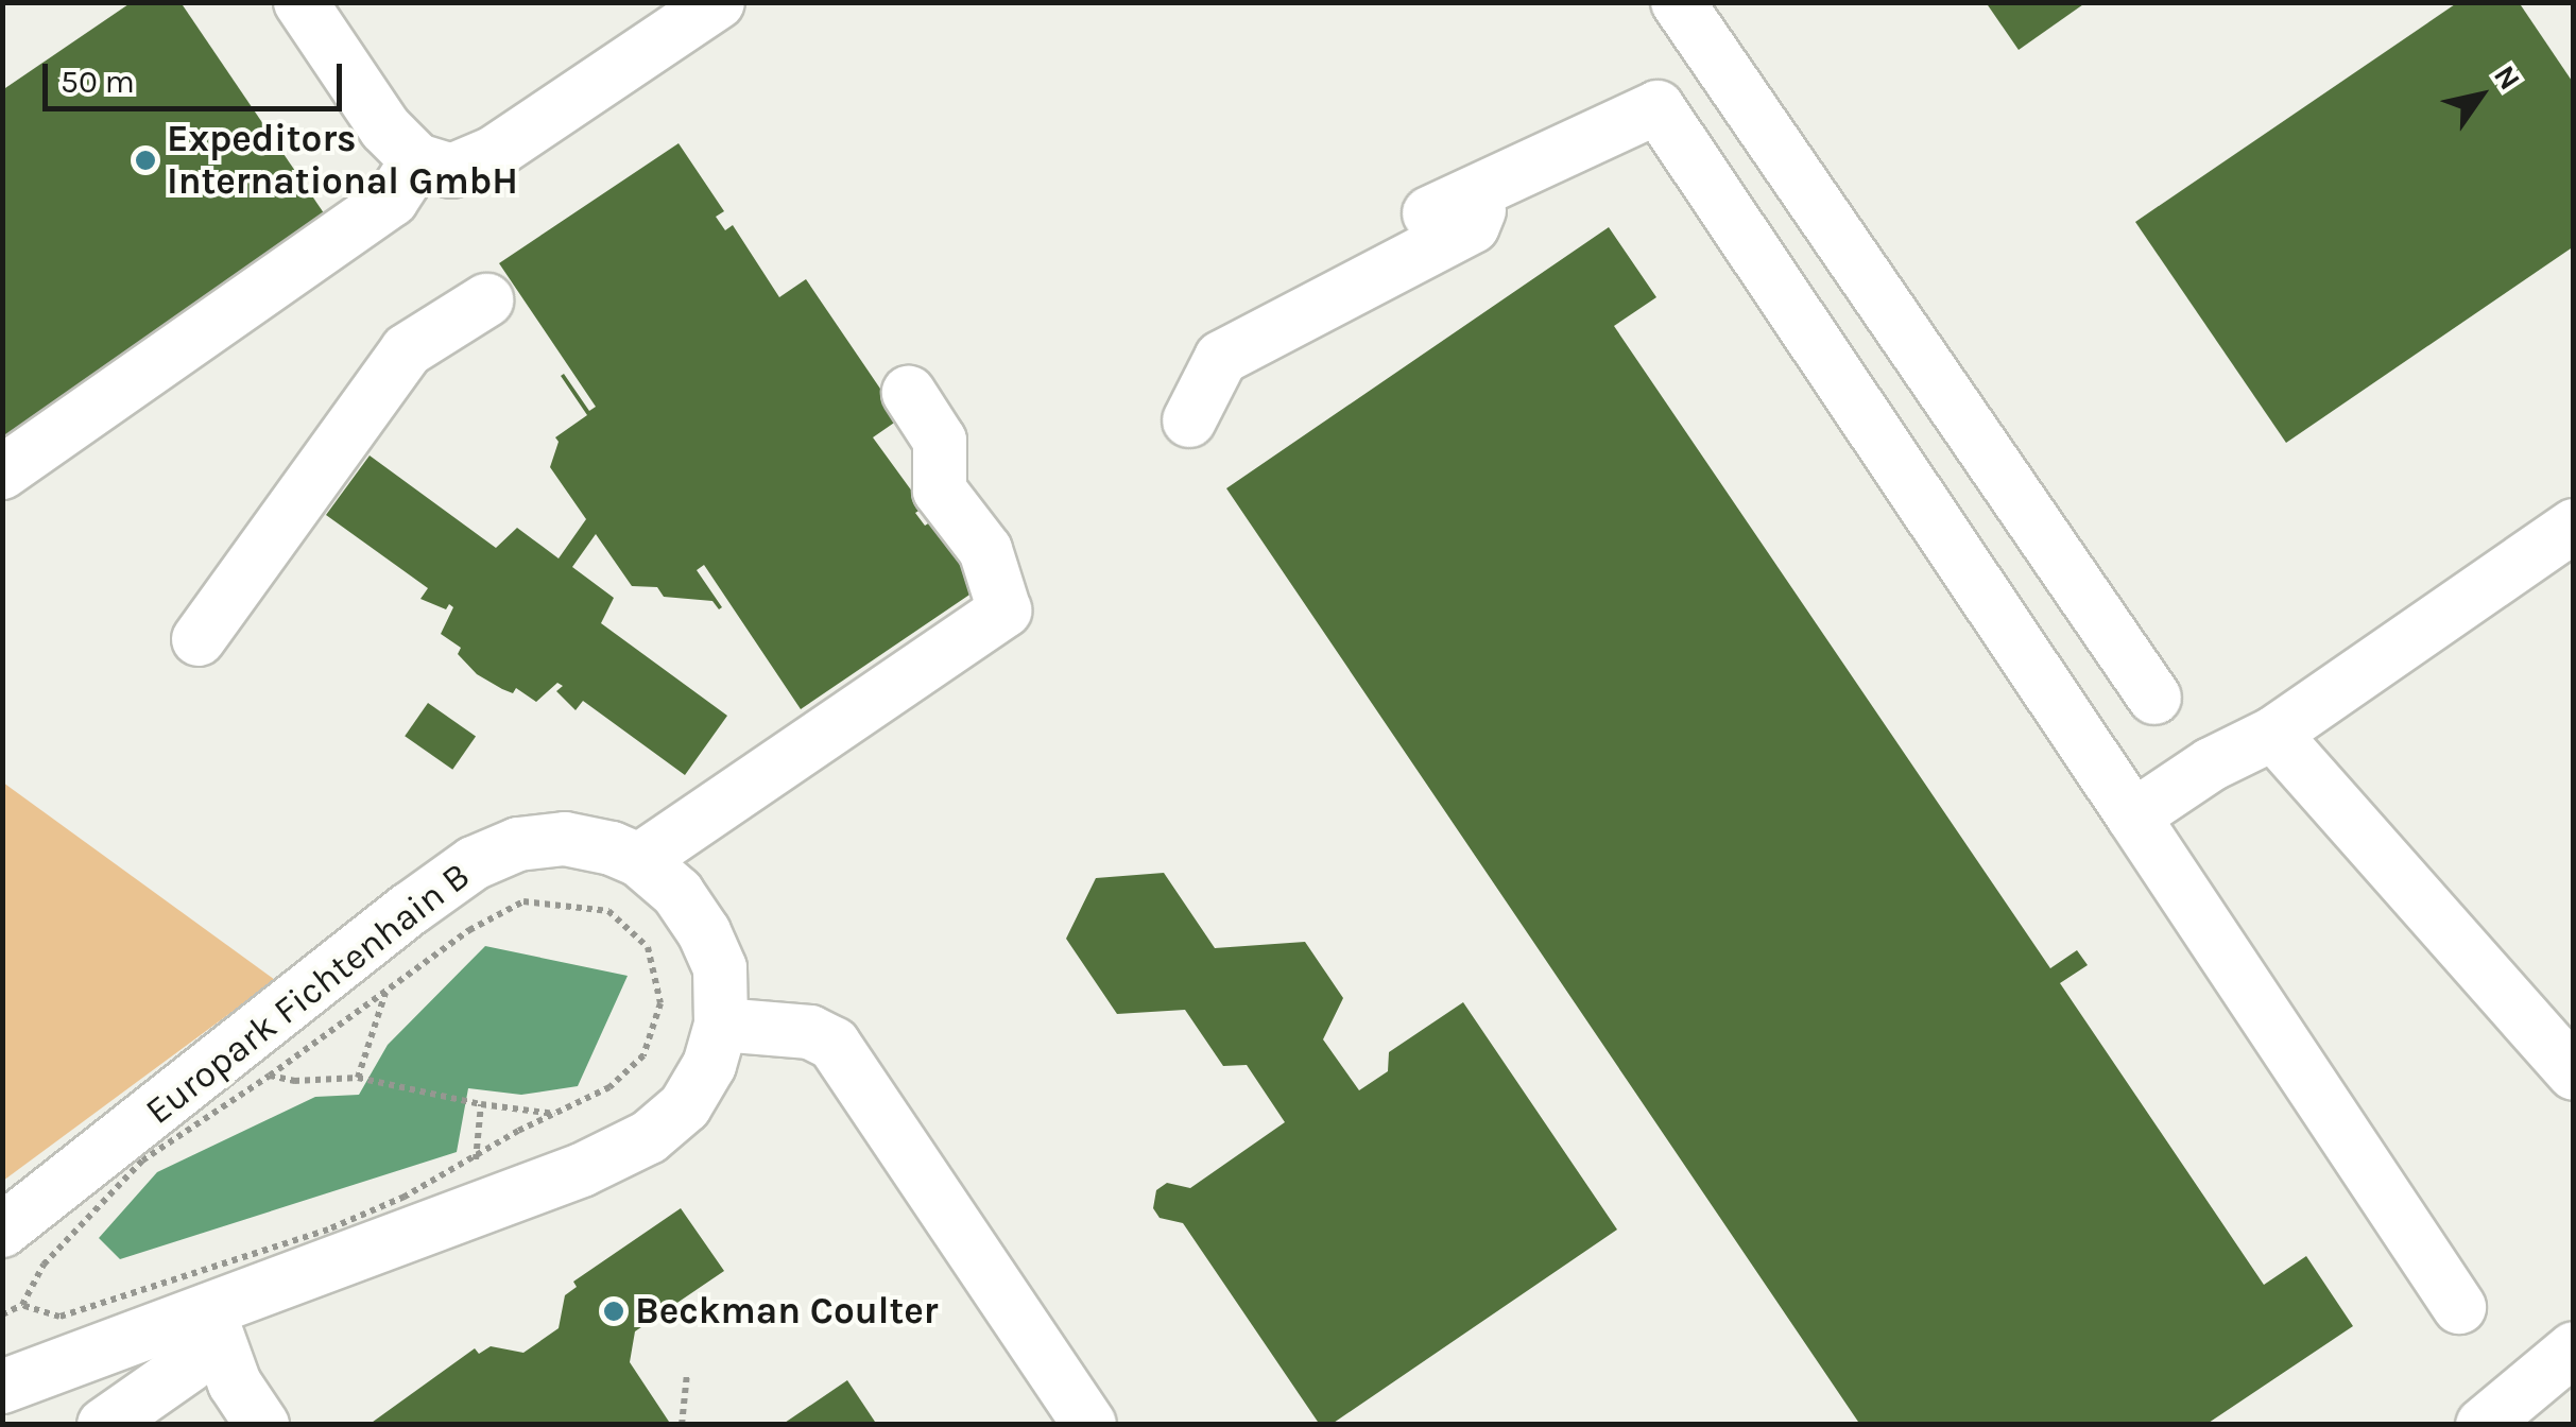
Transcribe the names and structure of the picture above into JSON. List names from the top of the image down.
{
  "streets": {
    "street": ["Europark Fichtenhain B"]
  },
  "places": ["Expeditors International GmbH", "Beckman Coulter"],
  "scale_bar": "50 m",
  "north": "top right"
}
